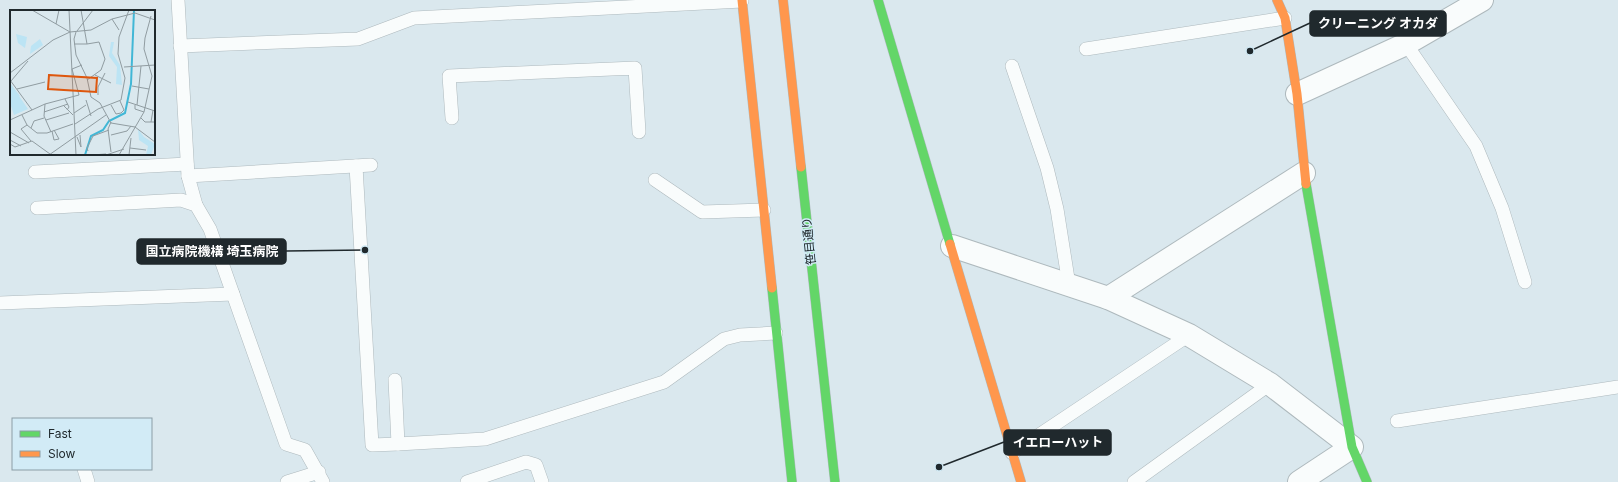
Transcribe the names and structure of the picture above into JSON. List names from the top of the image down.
{
  "streets": {
    "street": ["笹目通り"]
  },
  "places": ["クリーニング オカダ", "国立病院機構 埼玉病院", "イエローハット"],
  "legend": ["Fast", "Slow"]
}
